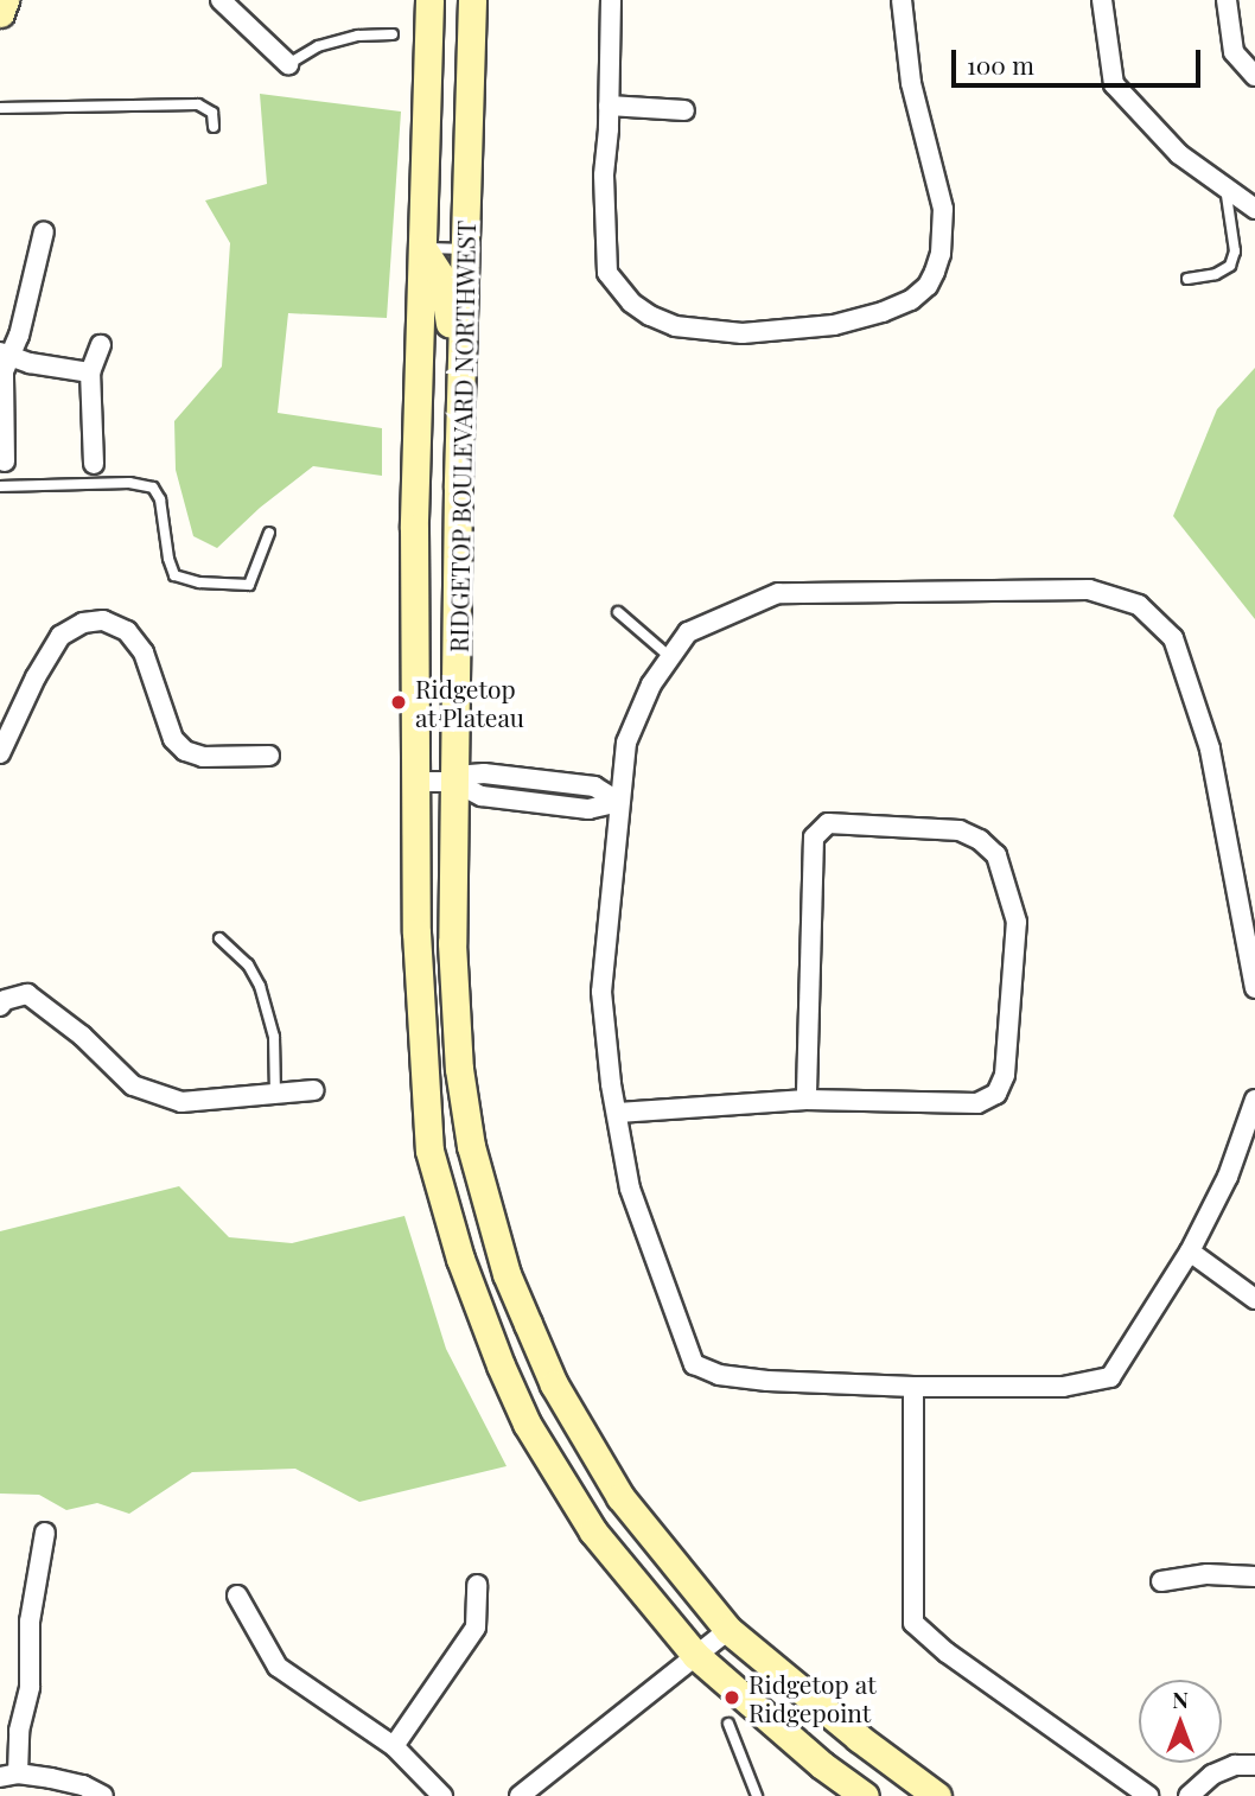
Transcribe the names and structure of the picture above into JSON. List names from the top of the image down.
{
  "streets": {
    "main road": ["RIDGETOP BOULEVARD NORTHWEST"]
  },
  "places": ["Ridgetop at Plateau", "Ridgetop at Ridgepoint"],
  "scale_bar": "100 m",
  "north": "top"
}
